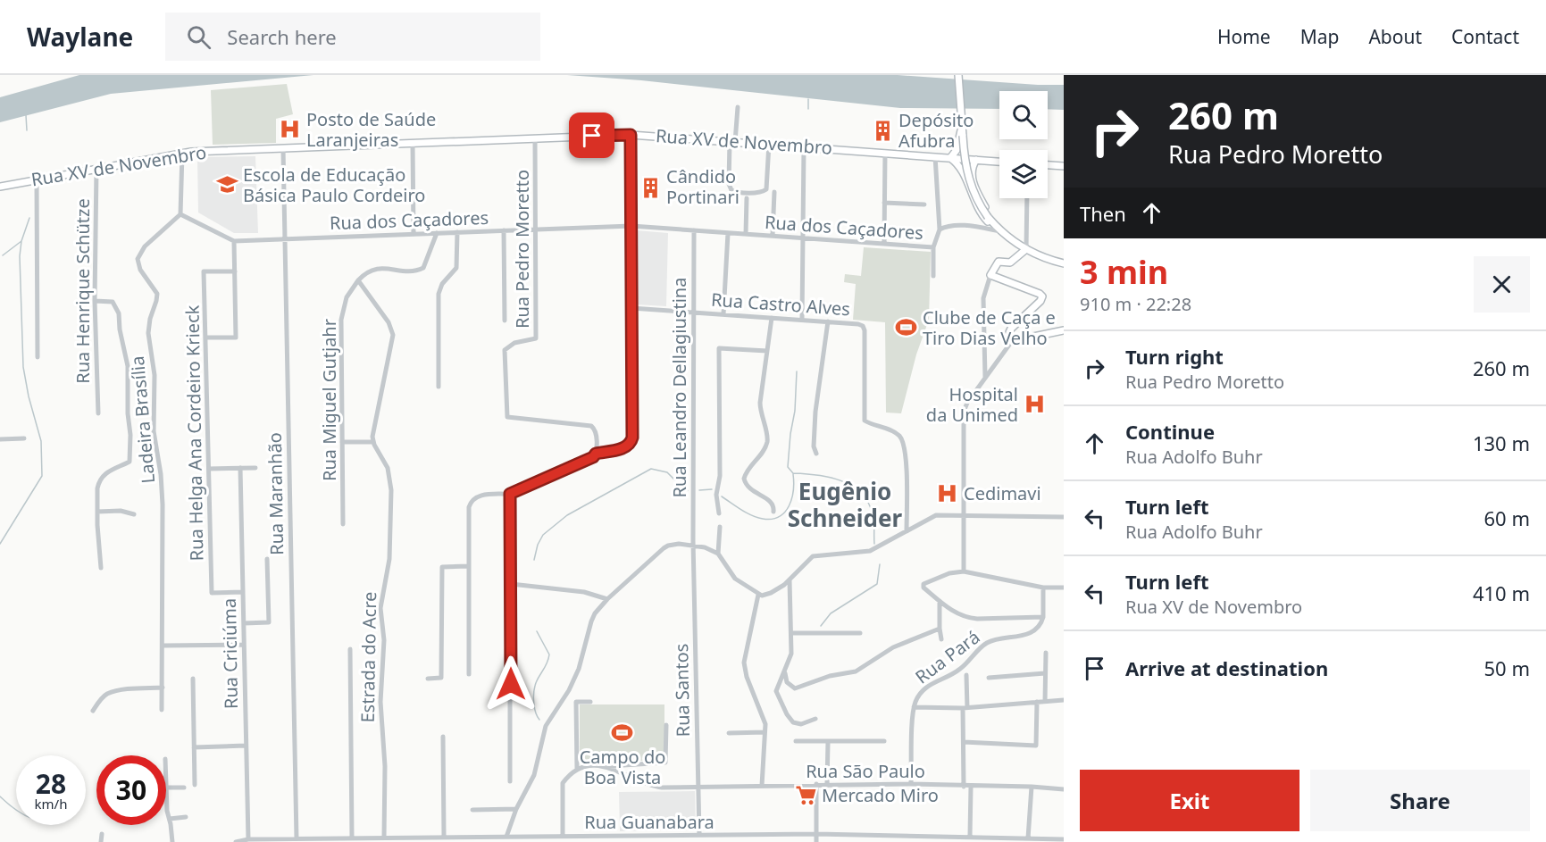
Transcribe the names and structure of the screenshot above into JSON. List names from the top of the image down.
{
  "streets": {
    "main road": ["Rua XV de Novembro"],
    "street": [
      "Rua dos Caçadores",
      "Rua Pedro Moretto",
      "Rua Henrique Schütze",
      "Rua Castro Alves",
      "Rua Leandro Dellagiustina",
      "Rua Miguel Gutjahr",
      "Ladeira Brasília",
      "Rua Helga Ana Cordeiro Krieck",
      "Rua Maranhão",
      "Rua Criciúma",
      "Estrada do Acre",
      "Rua Pará",
      "Rua Santos",
      "Rua São Paulo",
      "Rua Guanabara"
    ]
  },
  "crossings": [
    ["Rua XV de Novembro", "Rua Pedro Moretto"],
    ["Rua XV de Novembro", "Rua Henrique Schütze"],
    ["Rua XV de Novembro", "Rua Maranhão"],
    ["Rua dos Caçadores", "Rua Pedro Moretto"],
    ["Rua dos Caçadores", "Rua Leandro Dellagiustina"],
    ["Rua dos Caçadores", "Ladeira Brasília"],
    ["Rua dos Caçadores", "Rua Maranhão"],
    ["Rua Castro Alves", "Rua Leandro Dellagiustina"],
    ["Rua Leandro Dellagiustina", "Rua Santos"],
    ["Rua Helga Ana Cordeiro Krieck", "Rua Criciúma"],
    ["Rua Maranhão", "Rua Guanabara"],
    ["Rua Criciúma", "Rua Guanabara"],
    ["Estrada do Acre", "Rua Guanabara"],
    ["Rua Pará", "Rua São Paulo"],
    ["Rua Santos", "Rua São Paulo"],
    ["Rua Santos", "Rua Guanabara"]
  ],
  "districts": ["Eugênio Schneider"],
  "places": {
    "hospital": ["Posto de Saúde Laranjeiras", "Hospital da Unimed", "Cedimavi"],
    "building": ["Depósito Afubra", "Cândido Portinari"],
    "school or university": ["Escola de Educação Básica Paulo Cordeiro"],
    "sports": ["Clube de Caça e Tiro Dias Velho", "Campo do Boa Vista"],
    "supermarket": ["Mercado Miro"]
  },
  "page": {
    "header": "Waylane",
    "search": "Search here",
    "nav": [
      "Home",
      "Map",
      "About",
      "Contact"
    ],
    "turn": ["260 m", "Rua Pedro Moretto"],
    "then": "Then",
    "heading": ["3 min", "910 m · 22:28"],
    "list": [
      {
        "name": "Turn right",
        "note": "Rua Pedro Moretto",
        "value": "260 m"
      },
      {
        "name": "Continue",
        "note": "Rua Adolfo Buhr",
        "value": "130 m"
      },
      {
        "name": "Turn left",
        "note": "Rua Adolfo Buhr",
        "value": "60 m"
      },
      {
        "name": "Turn left",
        "note": "Rua XV de Novembro",
        "value": "410 m"
      },
      {
        "name": "Arrive at destination",
        "value": "50 m"
      }
    ],
    "speed": "28 km/h",
    "limit": "30",
    "buttons": ["Exit", "Share"]
  }
}
